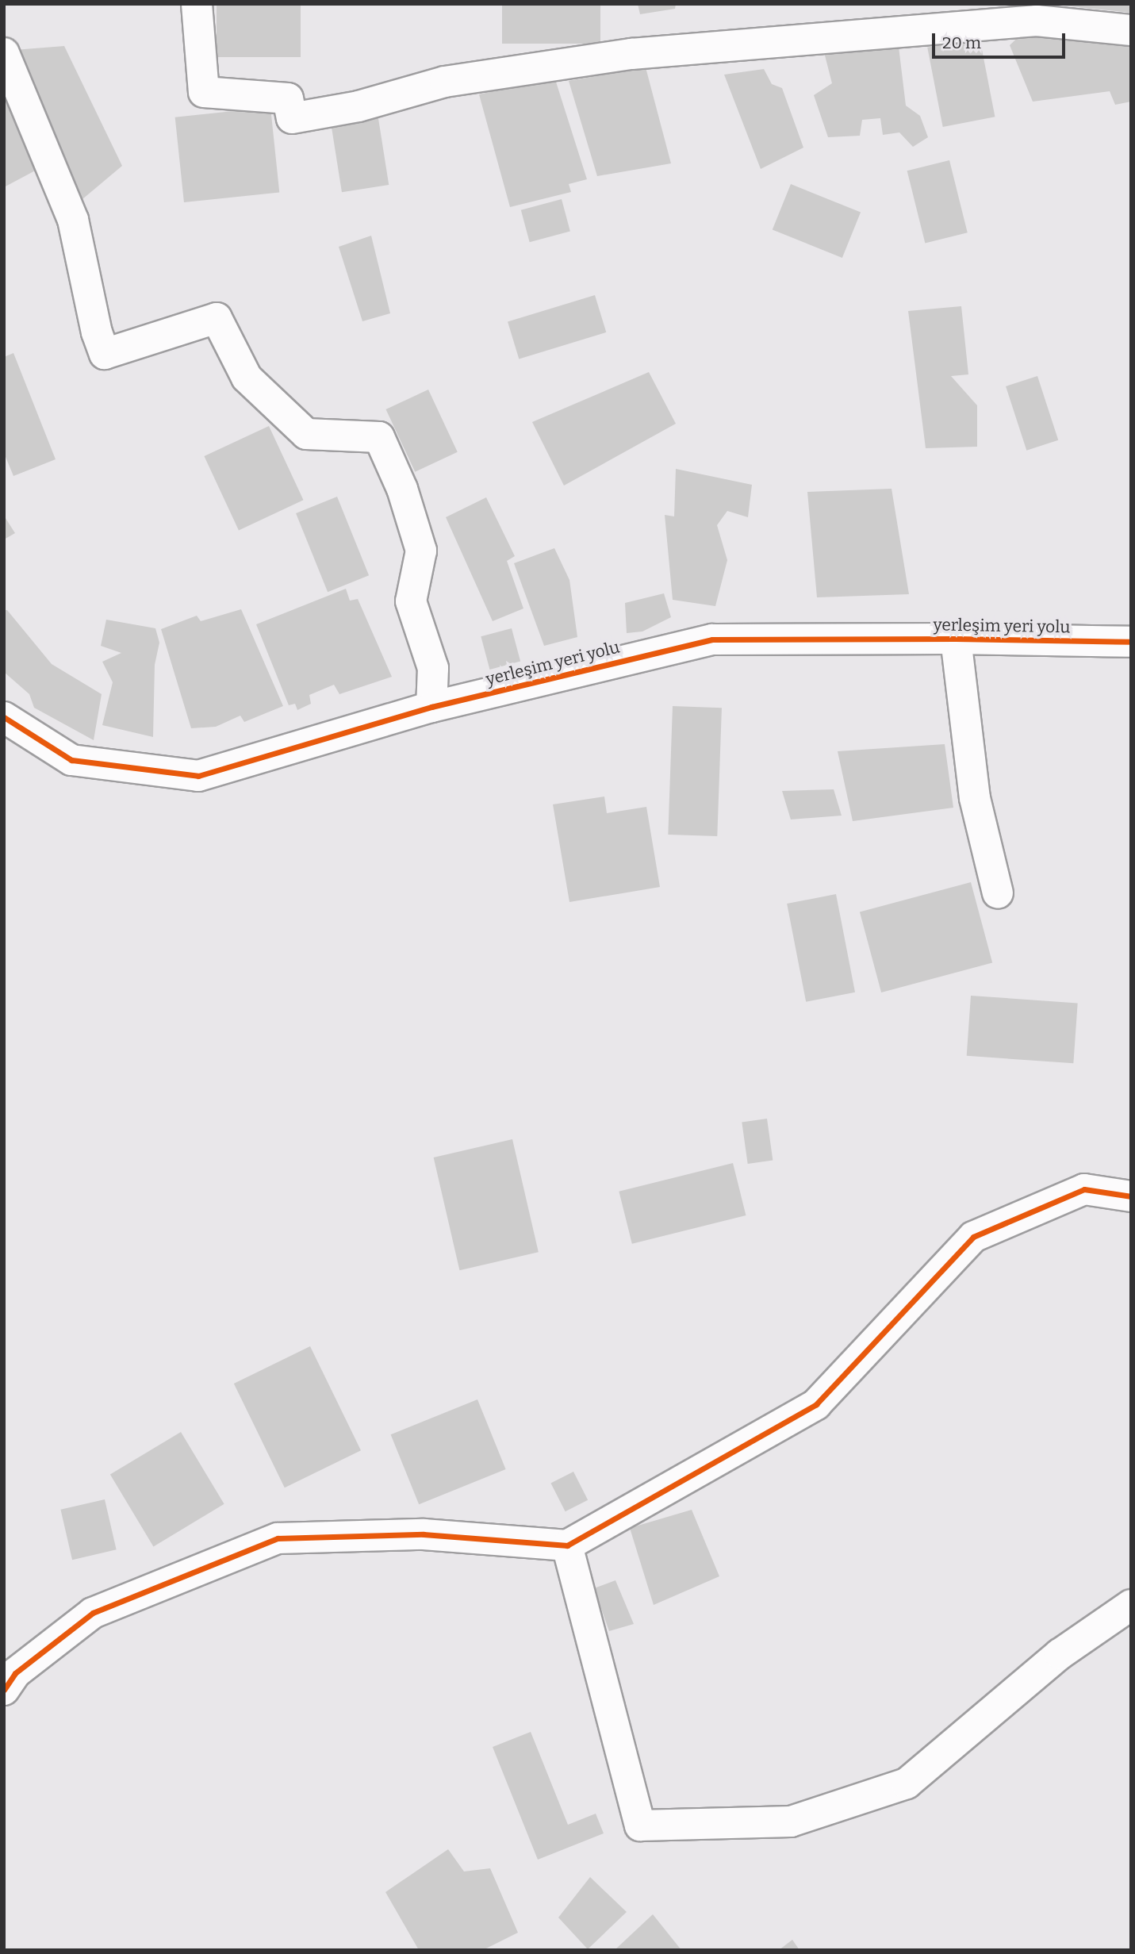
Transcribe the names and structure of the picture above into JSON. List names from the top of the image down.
{
  "streets": {
    "street": ["yerleşim yeri yolu"]
  },
  "scale_bar": "20 m"
}
